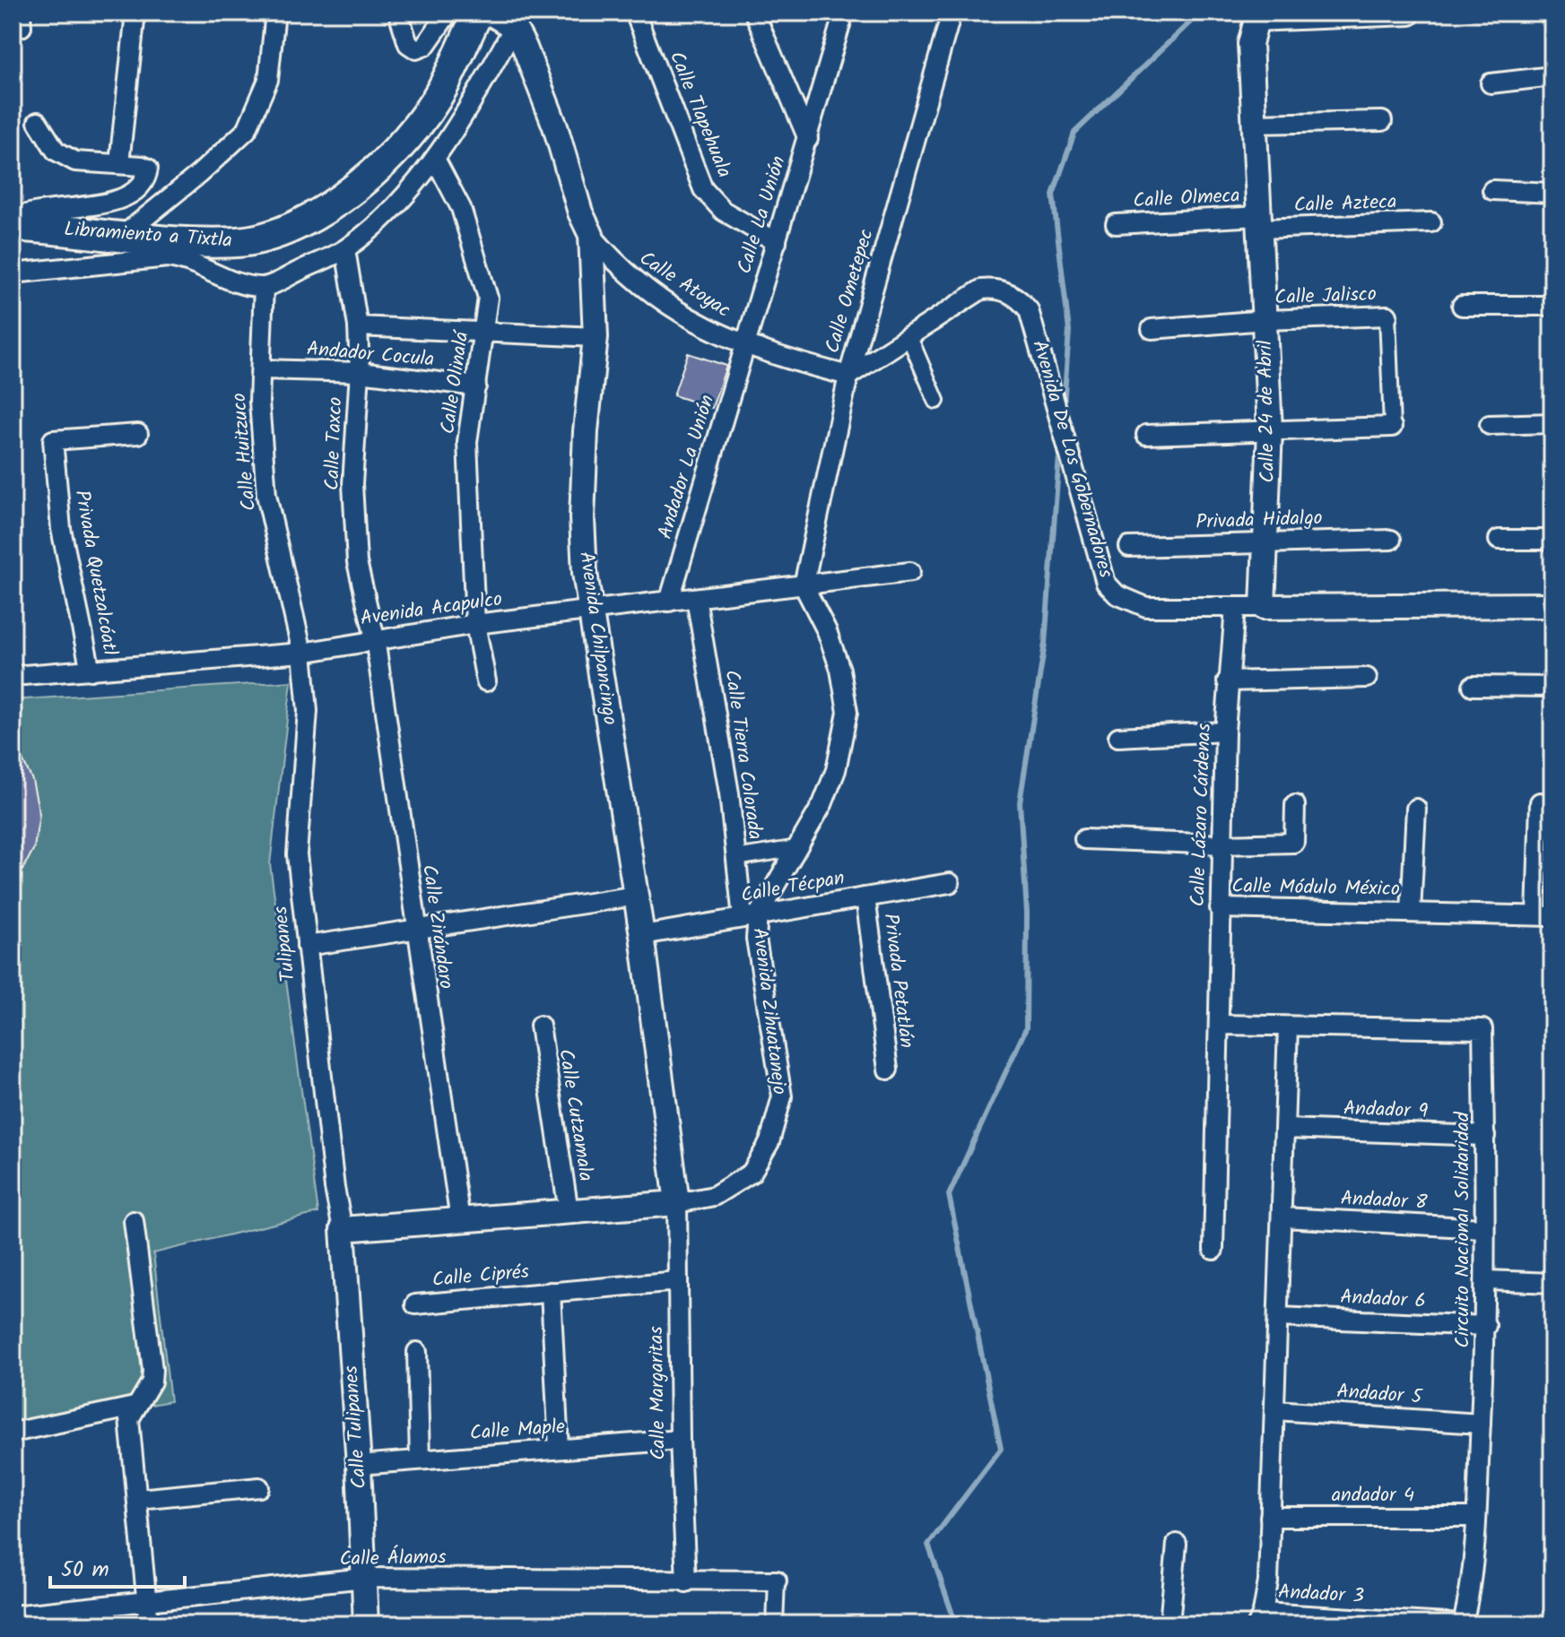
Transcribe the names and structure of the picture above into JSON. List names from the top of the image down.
{
  "streets": {
    "main road": ["Libramiento a Tixtla"],
    "street": [
      "Calle Tlapehuala",
      "Calle Olmeca",
      "Calle Azteca",
      "Calle La Unión",
      "Calle Atoyac",
      "Calle Ometepec",
      "Calle Jalisco",
      "Andador Cocula",
      "Calle Olinalá",
      "Calle 24 de Abril",
      "Calle Taxco",
      "Calle Huitzuco",
      "Avenida De Los Gobernadores",
      "Andador La Unión",
      "Privada Hidalgo",
      "Privada Quetzalcóatl",
      "Avenida Acapulco",
      "Avenida Chilpancingo",
      "Calle Tierra Colorada",
      "Calle Lázaro Cárdenas",
      "Calle Técpan",
      "Calle Módulo México",
      "Calle Zirándaro",
      "Tulipanes",
      "Privada Petatlán",
      "Avenida Zihuatanejo",
      "Andador 9",
      "Calle Cutzamala",
      "Andador 8",
      "Circuito Nacional Solidaridad",
      "Calle Ciprés",
      "Andador 6",
      "Calle Margaritas",
      "Andador 5",
      "Calle Tulipanes",
      "Calle Maple",
      "andador 4",
      "Calle Álamos",
      "Andador 3"
    ]
  },
  "crossings": [
    ["Calle Tlapehuala", "Calle La Unión"],
    ["Calle Olmeca", "Calle Azteca"],
    ["Calle Olmeca", "Calle 24 de Abril"],
    ["Calle Azteca", "Calle 24 de Abril"],
    ["Calle La Unión", "Calle Atoyac"],
    ["Calle La Unión", "Andador La Unión"],
    ["Calle Atoyac", "Calle Ometepec"],
    ["Calle Atoyac", "Avenida De Los Gobernadores"],
    ["Calle Atoyac", "Andador La Unión"],
    ["Calle Atoyac", "Avenida Chilpancingo"],
    ["Calle Ometepec", "Avenida De Los Gobernadores"],
    ["Calle Ometepec", "Avenida Acapulco"],
    ["Calle Ometepec", "Avenida Zihuatanejo"],
    ["Calle Jalisco", "Calle 24 de Abril"],
    ["Andador Cocula", "Calle Olinalá"],
    ["Andador Cocula", "Calle Taxco"],
    ["Andador Cocula", "Calle Huitzuco"],
    ["Calle Olinalá", "Avenida Acapulco"],
    ["Calle 24 de Abril", "Avenida De Los Gobernadores"],
    ["Calle 24 de Abril", "Privada Hidalgo"],
    ["Calle Taxco", "Avenida Acapulco"],
    ["Calle Taxco", "Calle Zirándaro"],
    ["Calle Huitzuco", "Avenida Acapulco"],
    ["Calle Huitzuco", "Tulipanes"],
    ["Avenida De Los Gobernadores", "Calle Lázaro Cárdenas"],
    ["Andador La Unión", "Avenida Acapulco"],
    ["Privada Quetzalcóatl", "Avenida Acapulco"],
    ["Avenida Acapulco", "Avenida Chilpancingo"],
    ["Avenida Acapulco", "Calle Tierra Colorada"],
    ["Avenida Acapulco", "Calle Zirándaro"],
    ["Avenida Acapulco", "Tulipanes"],
    ["Avenida Acapulco", "Avenida Zihuatanejo"],
    ["Avenida Chilpancingo", "Calle Técpan"],
    ["Avenida Chilpancingo", "Avenida Zihuatanejo"],
    ["Avenida Chilpancingo", "Calle Margaritas"],
    ["Calle Tierra Colorada", "Calle Técpan"],
    ["Calle Tierra Colorada", "Avenida Zihuatanejo"],
    ["Calle Lázaro Cárdenas", "Calle Módulo México"],
    ["Calle Lázaro Cárdenas", "Circuito Nacional Solidaridad"],
    ["Calle Técpan", "Privada Petatlán"],
    ["Calle Técpan", "Avenida Zihuatanejo"],
    ["Calle Zirándaro", "Avenida Zihuatanejo"],
    ["Tulipanes", "Avenida Zihuatanejo"],
    ["Tulipanes", "Calle Tulipanes"],
    ["Avenida Zihuatanejo", "Calle Cutzamala"],
    ["Avenida Zihuatanejo", "Calle Margaritas"],
    ["Avenida Zihuatanejo", "Calle Tulipanes"],
    ["Andador 9", "Circuito Nacional Solidaridad"],
    ["Andador 8", "Circuito Nacional Solidaridad"],
    ["Circuito Nacional Solidaridad", "Andador 6"],
    ["Circuito Nacional Solidaridad", "Andador 5"],
    ["Circuito Nacional Solidaridad", "andador 4"],
    ["Circuito Nacional Solidaridad", "Andador 3"],
    ["Calle Ciprés", "Calle Margaritas"],
    ["Calle Margaritas", "Calle Maple"],
    ["Calle Margaritas", "Calle Álamos"],
    ["Calle Tulipanes", "Calle Maple"],
    ["Calle Tulipanes", "Calle Álamos"]
  ],
  "scale_bar": "50 m"
}
